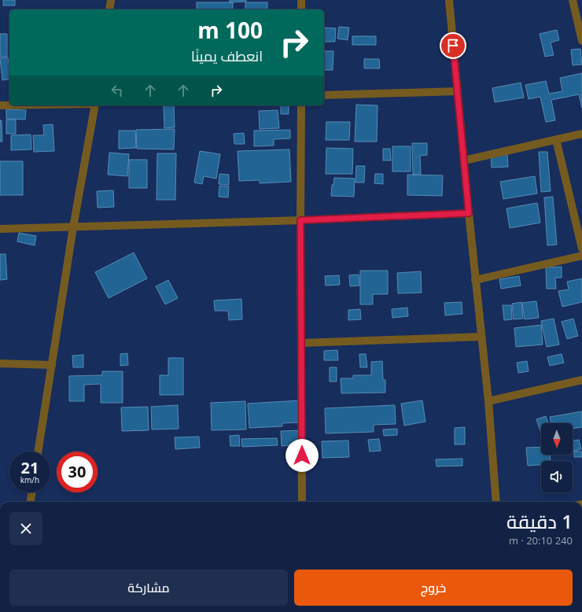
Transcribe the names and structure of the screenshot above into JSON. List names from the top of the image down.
{
  "north": "bottom",
  "page": {
    "turn": ["100 m", "انعطف يمينًا"],
    "speed": "21 km/h",
    "limit": "30",
    "heading": ["1 دقيقة", "240 m · 20:10"],
    "buttons": ["خروج", "مشاركة"]
  }
}
